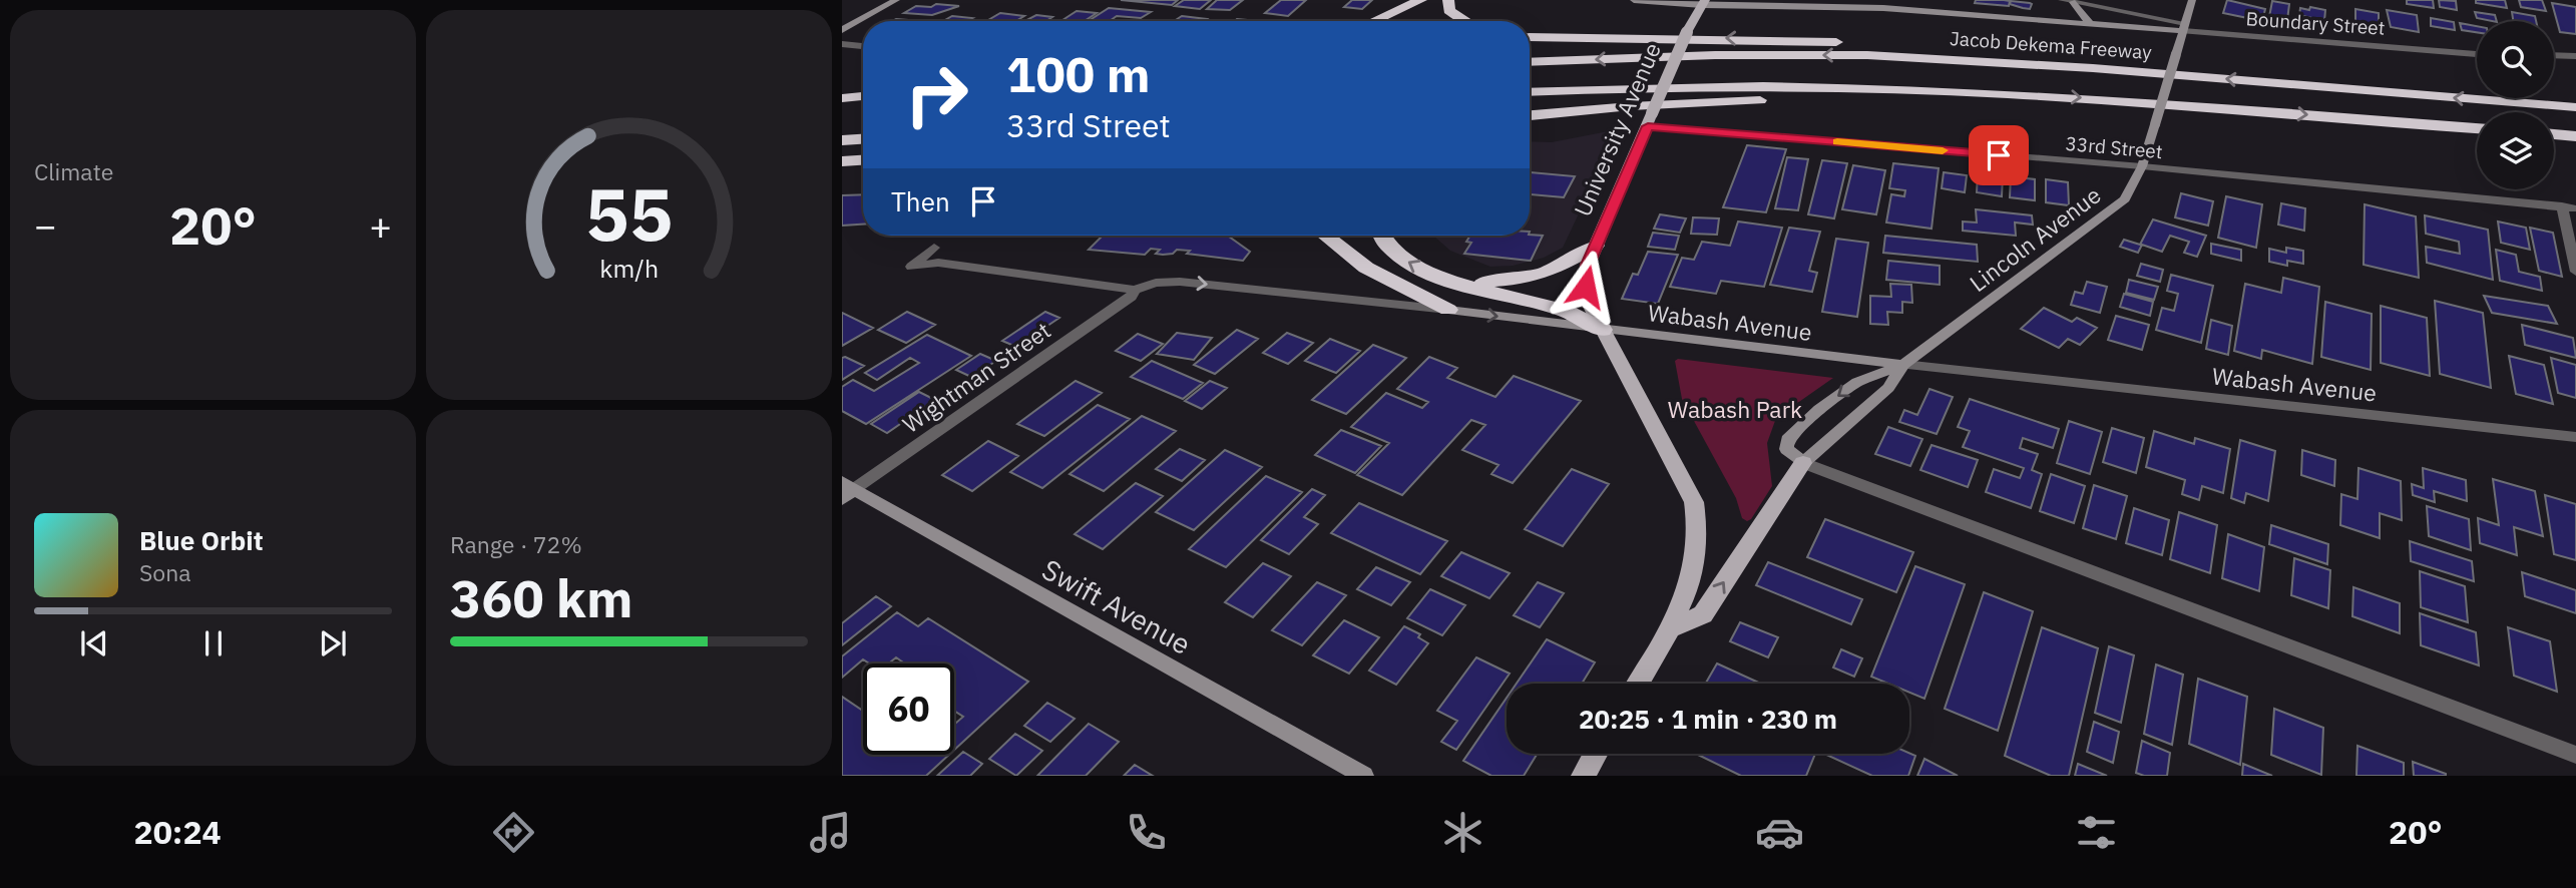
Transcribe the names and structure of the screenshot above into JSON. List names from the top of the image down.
{
  "streets": {
    "highway": ["Jacob Dekema Freeway"],
    "main road": ["University Avenue"],
    "street": [
      "Boundary Street",
      "33rd Street",
      "Lincoln Avenue",
      "Wabash Avenue",
      "Wightman Street",
      "Swift Avenue"
    ]
  },
  "crossings": [
    ["Boundary Street", "University Avenue"],
    ["Boundary Street", "Lincoln Avenue"],
    ["University Avenue", "33rd Street"],
    ["University Avenue", "Wabash Avenue"],
    ["33rd Street", "Lincoln Avenue"],
    ["Lincoln Avenue", "Wabash Avenue"],
    ["Wabash Avenue", "Wightman Street"],
    ["Wightman Street", "Swift Avenue"]
  ],
  "parks": ["Wabash Park"],
  "page": {
    "tile": [
      "Climate",
      ["Range · 72%", "360 km"]
    ],
    "turn": ["100 m", "33rd Street"],
    "then": "Then",
    "heat": ["−", "20°", "+"],
    "song": ["Blue Orbit", "Sona"],
    "limit": "60",
    "trip": "20:25 · 1 min · 230 m",
    "tabs": ["20:24", "20°"],
    "gauge": ["55", "km/h"]
  }
}
